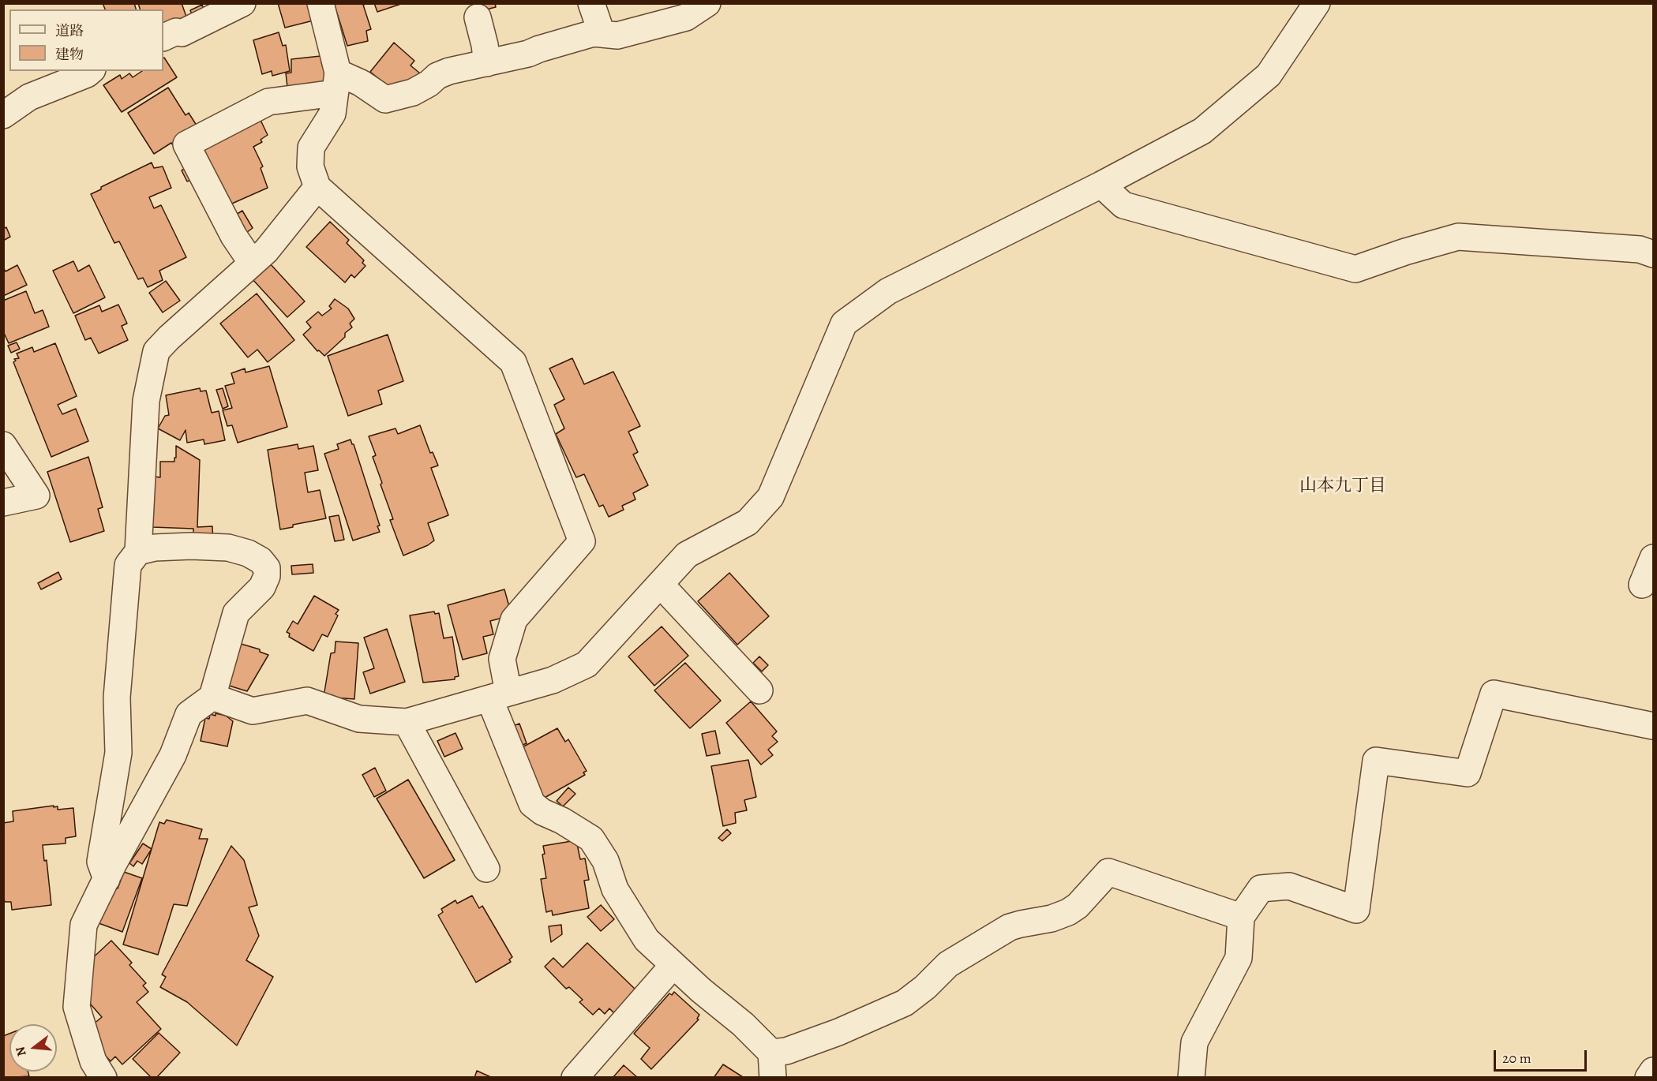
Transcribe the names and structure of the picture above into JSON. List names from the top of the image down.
{
  "districts": ["山本九丁目"],
  "legend": ["道路", "建物"],
  "scale_bar": "20 m",
  "north": "left"
}
